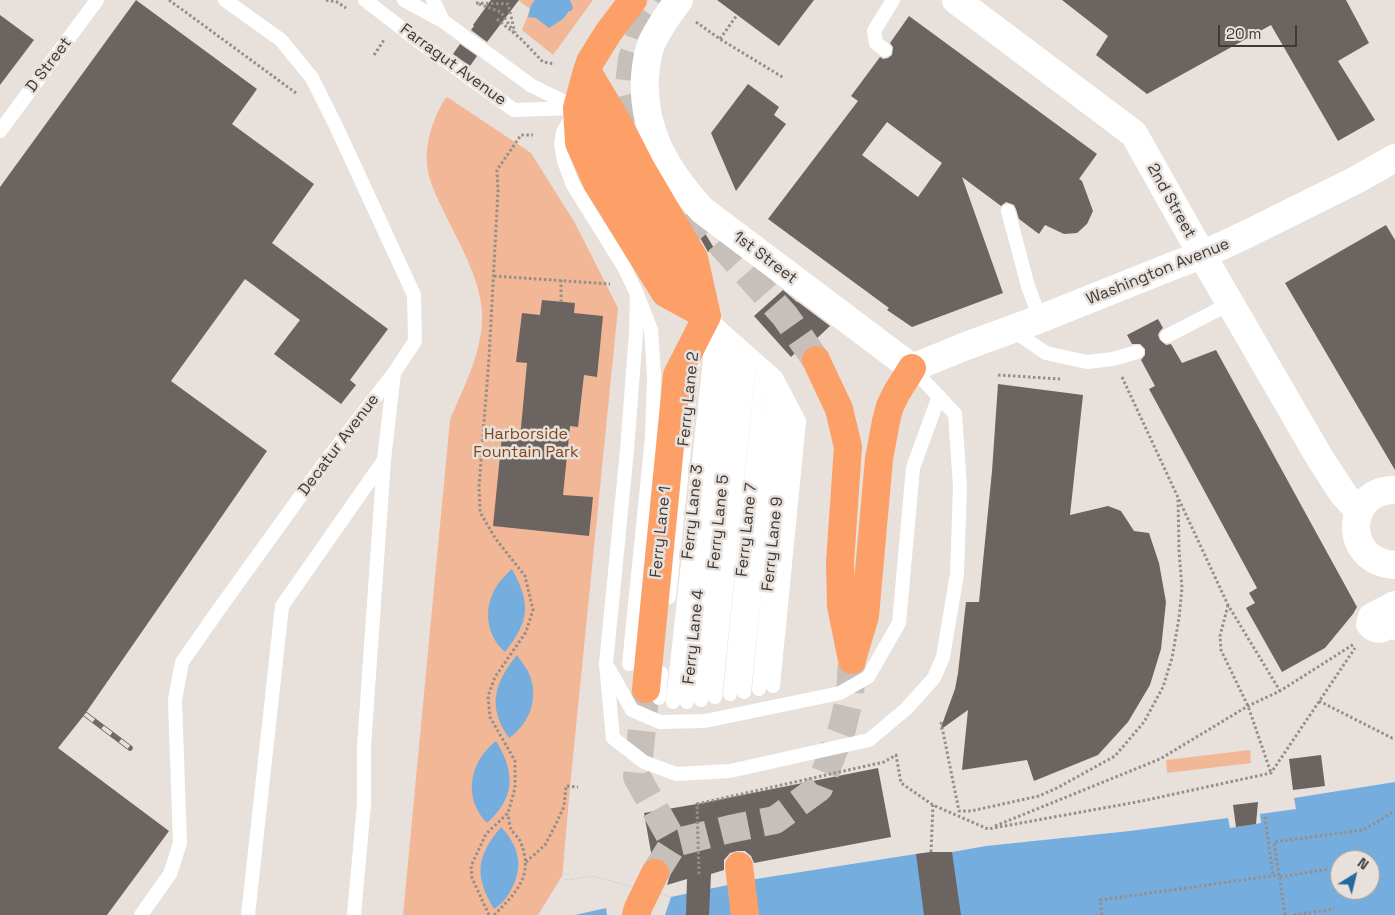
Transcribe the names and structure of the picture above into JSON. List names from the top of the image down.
{
  "streets": {
    "highway": ["Ferry Lane 1"],
    "main road": ["2nd Street", "1st Street", "Washington Avenue"],
    "lane": [
      "D Street",
      "Farragut Avenue",
      "Ferry Lane 2",
      "Decatur Avenue",
      "Ferry Lane 3",
      "Ferry Lane 5",
      "Ferry Lane 7",
      "Ferry Lane 9"
    ]
  },
  "crossings": [
    ["Farragut Avenue", "1st Street"],
    ["2nd Street", "Washington Avenue"],
    ["1st Street", "Washington Avenue"],
    ["Ferry Lane 2", "Ferry Lane 3"],
    ["Ferry Lane 2", "Ferry Lane 1"],
    ["Ferry Lane 3", "Ferry Lane 1"]
  ],
  "parks": ["Harborside Fountain Park"],
  "scale_bar": "20 m",
  "north": "top right"
}
